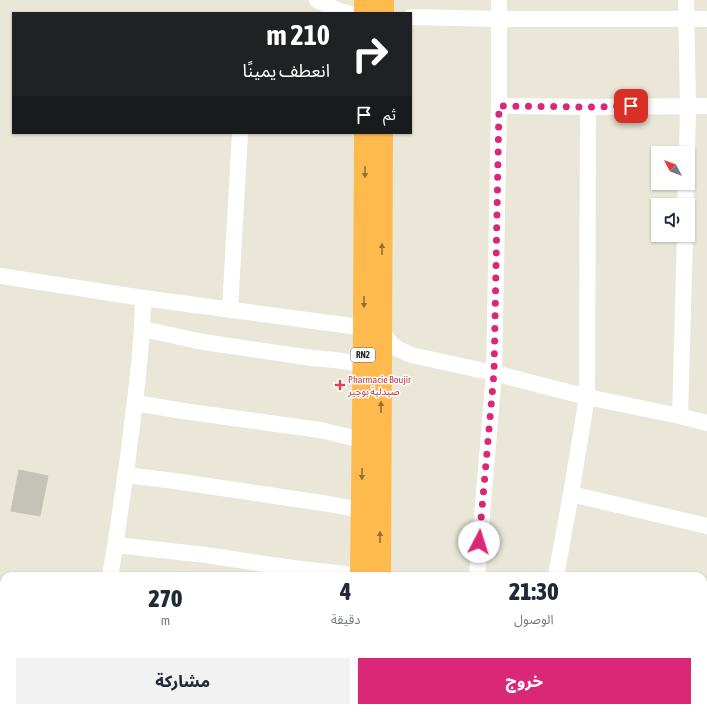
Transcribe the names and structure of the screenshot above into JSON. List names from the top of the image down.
{
  "streets": {
    "highway": ["RN2"]
  },
  "places": {
    "health": ["Pharmacie Boujir صيدلية بوجير"]
  },
  "north": "top left",
  "page": {
    "turn": ["210 m", "انعطف يمينًا"],
    "then": "ثم",
    "eta": [
      "21:30",
      "الوصول",
      "4",
      "دقيقة",
      "270",
      "m"
    ],
    "buttons": ["خروج", "مشاركة"]
  }
}
